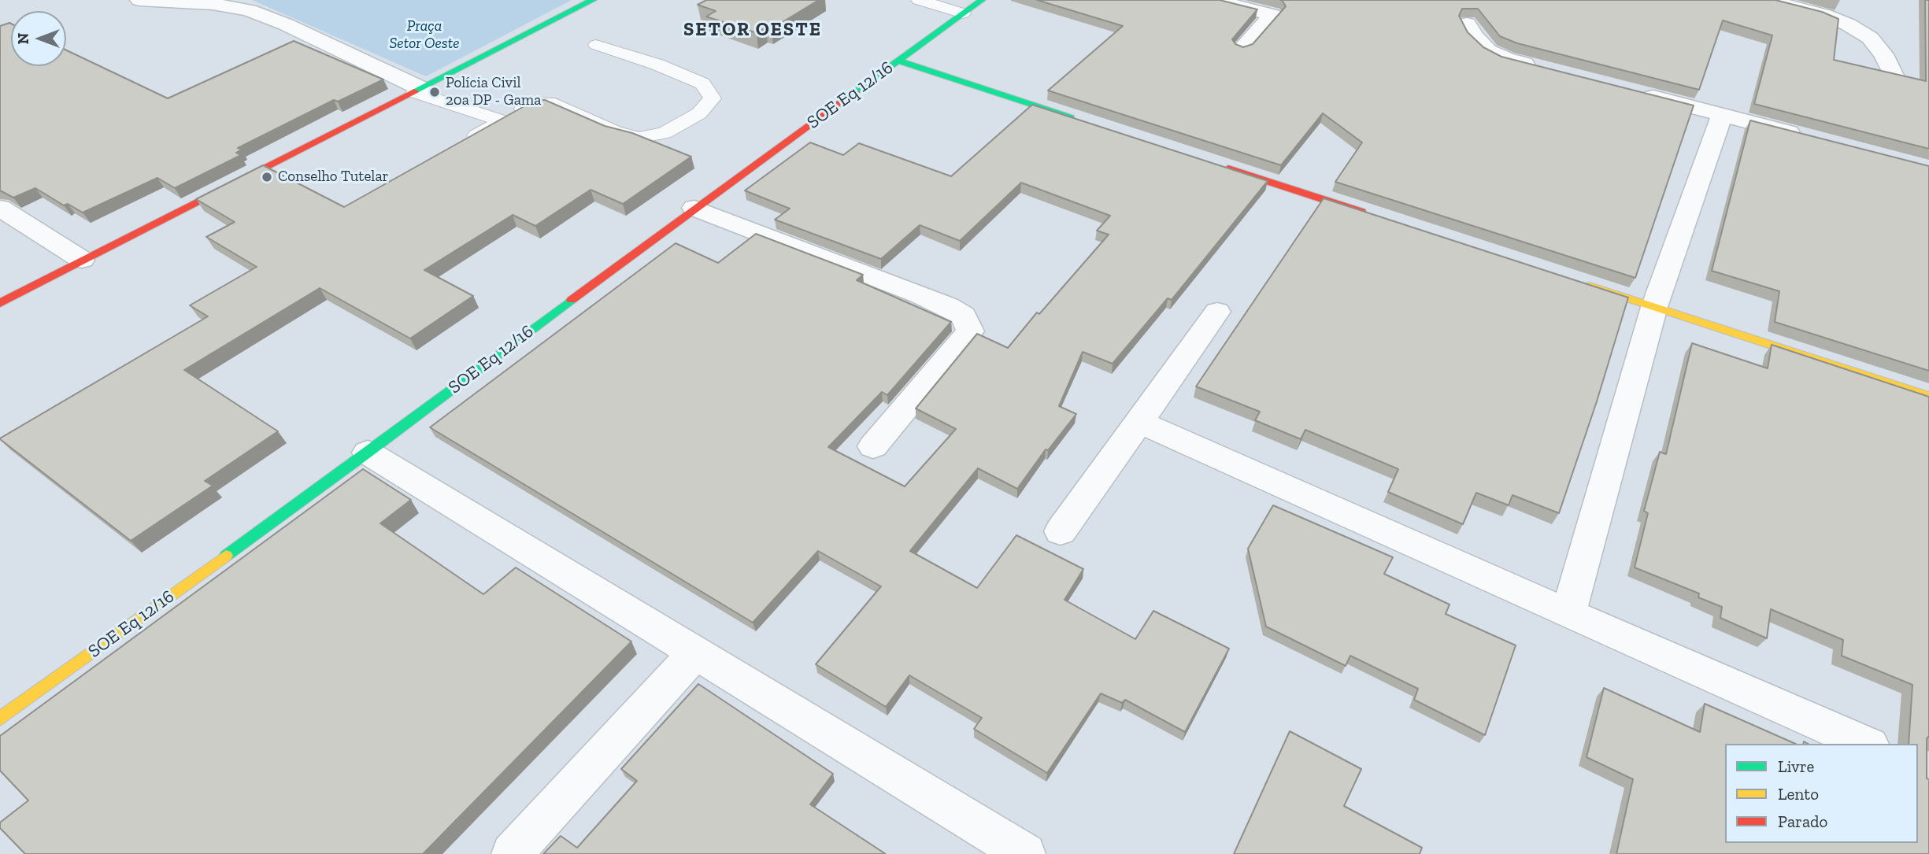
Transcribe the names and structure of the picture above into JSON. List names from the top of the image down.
{
  "streets": {
    "street": ["SOE Eq 12/16"]
  },
  "districts": ["SETOR OESTE"],
  "parks": ["Praça Setor Oeste"],
  "places": ["Polícia Civil 20a DP - Gama", "Conselho Tutelar"],
  "legend": ["Livre", "Lento", "Parado"],
  "north": "left"
}
